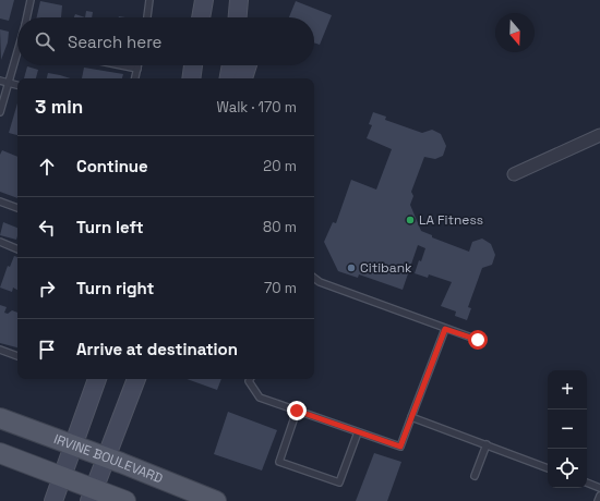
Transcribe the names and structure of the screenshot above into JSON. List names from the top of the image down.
{
  "streets": {
    "main road": ["IRVINE BOULEVARD"]
  },
  "places": ["LA Fitness", "Citibank"],
  "north": "bottom",
  "page": {
    "search": "Search here",
    "heading": ["3 min", "Walk · 170 m"],
    "list": [
      ["Continue", "20 m"],
      ["Turn left", "80 m"],
      ["Turn right", "70 m"],
      "Arrive at destination"
    ],
    "map_buttons": ["+", "−"]
  }
}
